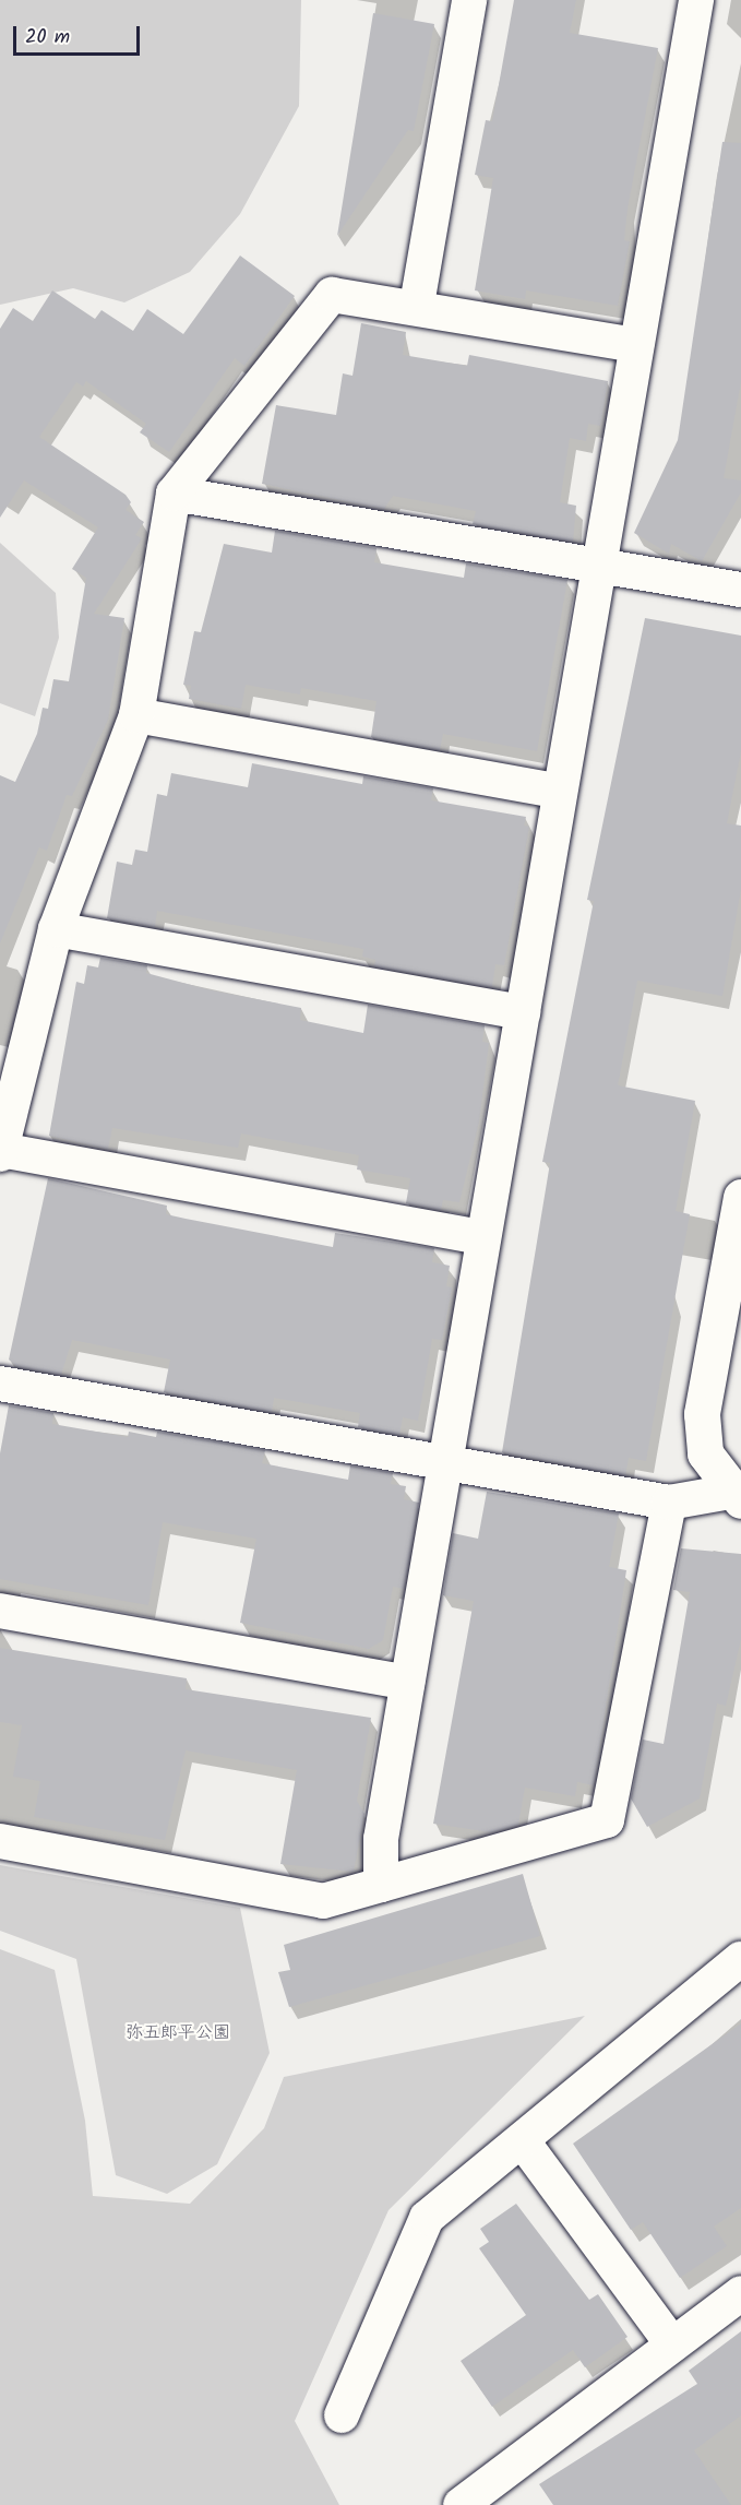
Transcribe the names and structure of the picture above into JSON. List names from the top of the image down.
{
  "parks": ["弥五郎平公園"],
  "scale_bar": "20 m"
}
